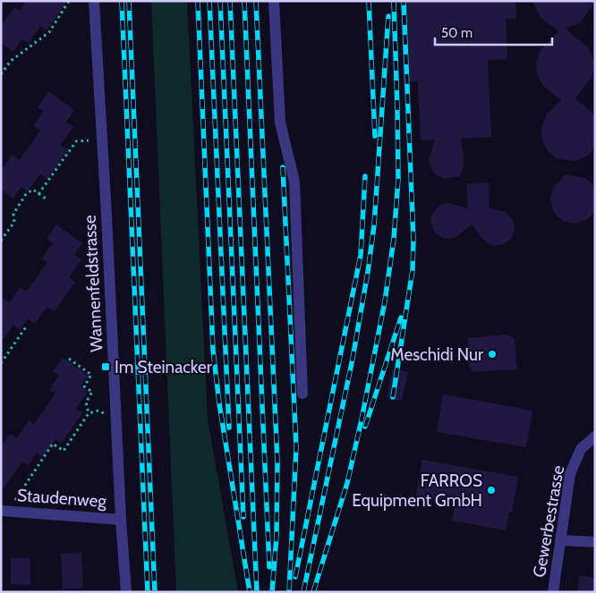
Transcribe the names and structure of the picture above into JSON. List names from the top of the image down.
{
  "streets": {
    "street": ["Wannenfeldstrasse", "Staudenweg", "Gewerbestrasse"]
  },
  "crossings": [
    ["Wannenfeldstrasse", "Staudenweg"]
  ],
  "places": {
    "other": ["Meschidi Nur", "FARROS Equipment GmbH"],
    "transit": ["Im Steinacker"]
  },
  "scale_bar": "50 m"
}
